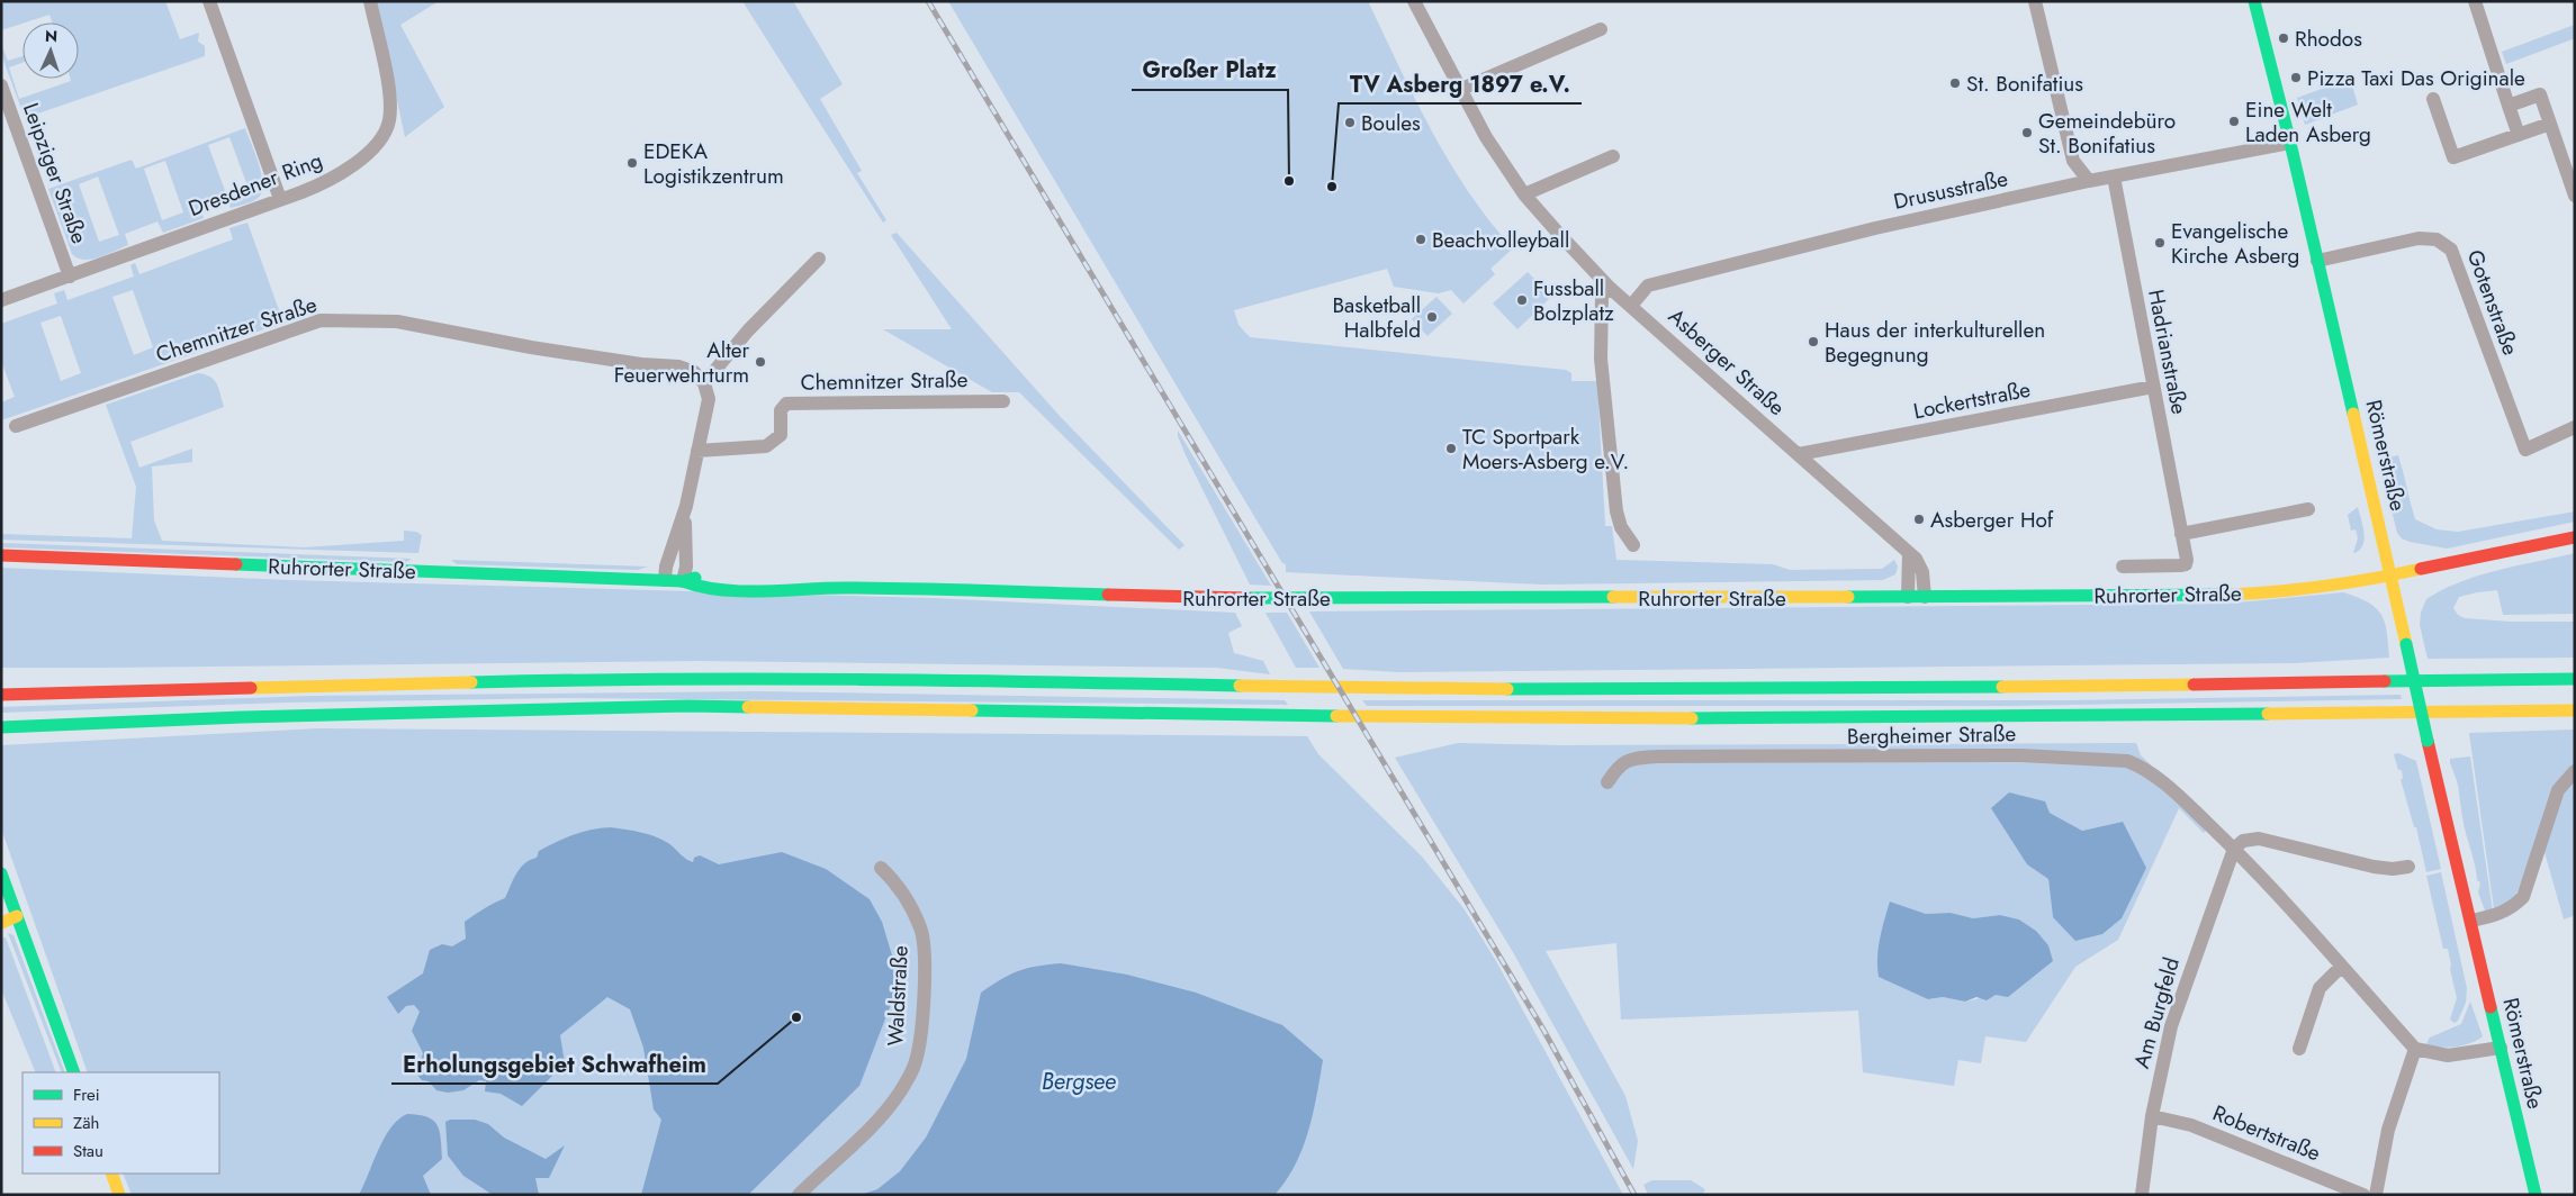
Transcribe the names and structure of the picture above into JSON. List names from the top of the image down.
{
  "streets": {
    "main road": ["Römerstraße", "Ruhrorter Straße"],
    "street": [
      "Leipziger Straße",
      "Dresdener Ring",
      "Drususstraße",
      "Gotenstraße",
      "Chemnitzer Straße",
      "Hadrianstraße",
      "Asberger Straße",
      "Lockertstraße",
      "Bergheimer Straße",
      "Waldstraße",
      "Am Burgfeld",
      "Robertstraße"
    ]
  },
  "crossings": [
    ["Leipziger Straße", "Dresdener Ring"],
    ["Drususstraße", "Hadrianstraße"],
    ["Drususstraße", "Asberger Straße"],
    ["Drususstraße", "Römerstraße"],
    ["Gotenstraße", "Römerstraße"],
    ["Hadrianstraße", "Lockertstraße"],
    ["Asberger Straße", "Lockertstraße"],
    ["Asberger Straße", "Ruhrorter Straße"],
    ["Römerstraße", "Ruhrorter Straße"],
    ["Bergheimer Straße", "Am Burgfeld"],
    ["Am Burgfeld", "Robertstraße"]
  ],
  "water": ["Bergsee"],
  "places": [
    "Rhodos",
    "Pizza Taxi Das Originale",
    "St. Bonifatius",
    "Eine Welt Laden Asberg",
    "Boules",
    "Gemeindebüro St. Bonifatius",
    "EDEKA Logistikzentrum",
    "Großer Platz",
    "TV Asberg 1897 e.V.",
    "Beachvolleyball",
    "Evangelische Kirche Asberg",
    "Fussball Bolzplatz",
    "Basketball Halbfeld",
    "Haus der interkulturellen Begegnung",
    "Alter Feuerwehrturm",
    "TC Sportpark Moers-Asberg e.V.",
    "Asberger Hof",
    "Erholungsgebiet Schwafheim"
  ],
  "legend": ["Frei", "Zäh", "Stau"],
  "north": "top"
}
